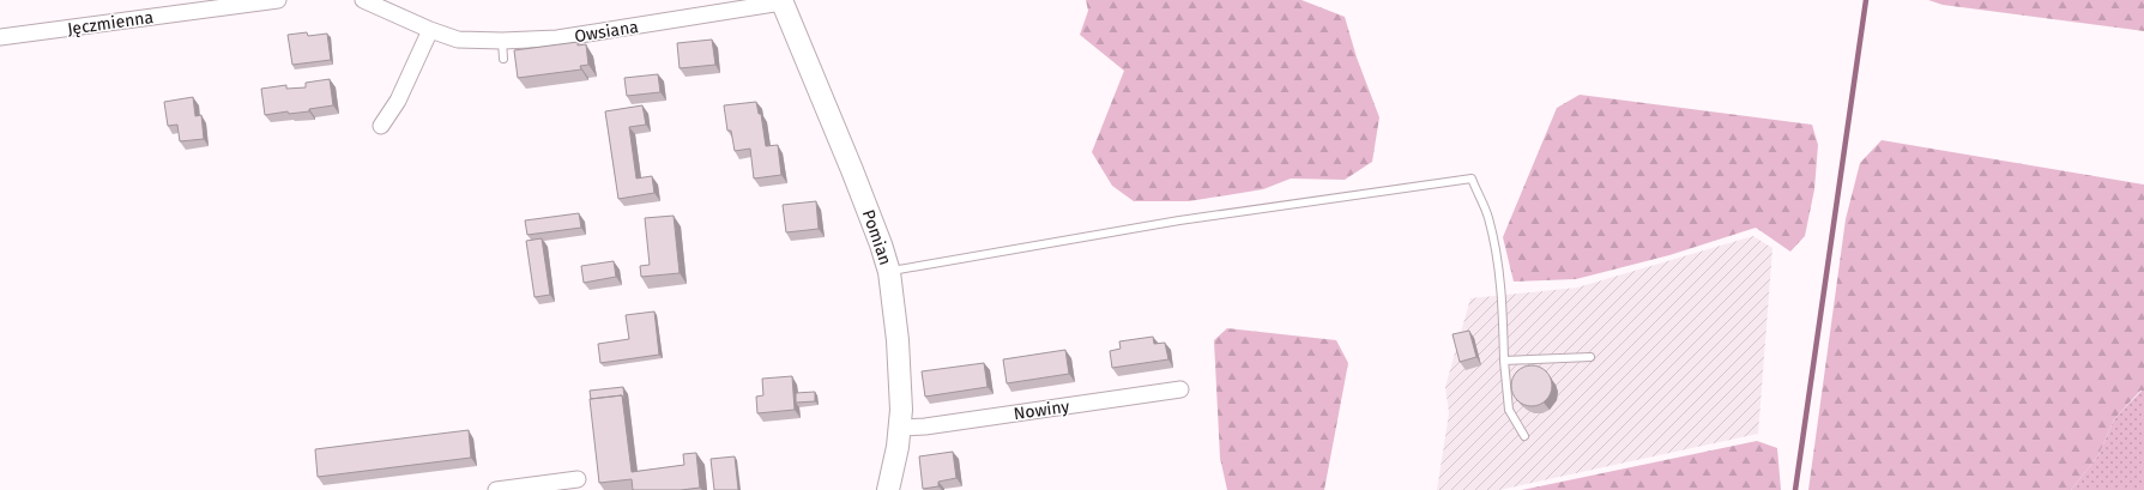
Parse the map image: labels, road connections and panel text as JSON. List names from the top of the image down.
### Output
{
  "streets": {
    "street": [
      "Jęczmienna",
      "Owsiana",
      "Pomian",
      "Nowiny"
    ]
  },
  "crossings": [
    ["Owsiana", "Pomian"],
    ["Pomian", "Nowiny"]
  ]
}
